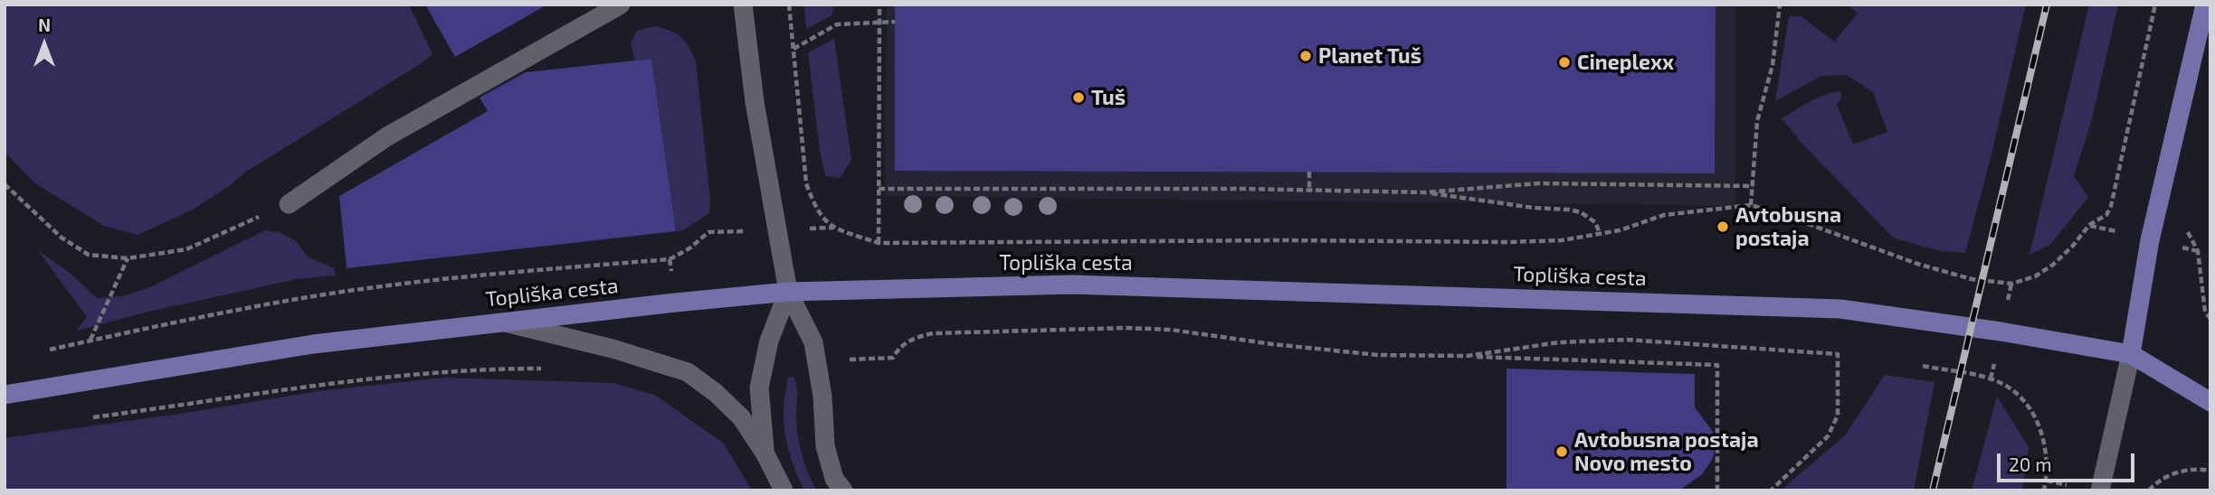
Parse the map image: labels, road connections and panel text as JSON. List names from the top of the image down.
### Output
{
  "streets": {
    "main road": ["Topliška cesta"]
  },
  "places": [
    "Planet Tuš",
    "Cineplexx",
    "Tuš",
    "Avtobusna postaja",
    "Avtobusna postaja Novo mesto"
  ],
  "scale_bar": "20 m",
  "north": "top"
}
